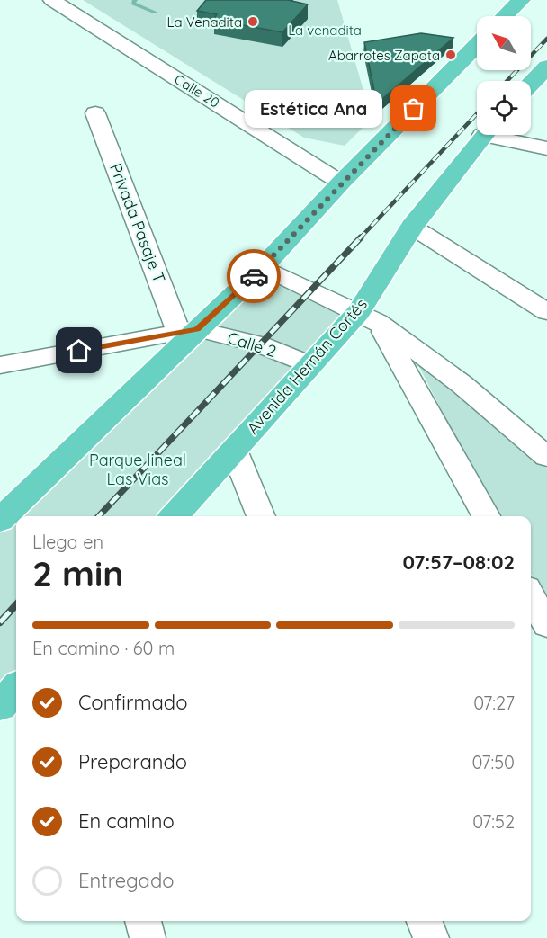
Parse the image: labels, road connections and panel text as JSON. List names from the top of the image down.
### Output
{
  "streets": {
    "main road": ["Avenida Hernán Cortés"],
    "street": ["Calle 20", "Privada Pasaje T", "Calle 2"]
  },
  "crossings": [
    ["Privada Pasaje T", "Calle 2"],
    ["Calle 2", "Avenida Hernán Cortés"]
  ],
  "parks": ["La venadita", "Parque lineal Las Vias"],
  "places": ["La Venadita", "Abarrotes Zapata", "Estética Ana"],
  "north": "top left",
  "page": {
    "bubble": "Estética Ana",
    "heading": ["2 min", "Llega en", "07:57–08:02"],
    "bar": "En camino · 60 m",
    "list": [
      ["Confirmado", "07:27"],
      ["Preparando", "07:50"],
      ["En camino", "07:52"],
      "Entregado"
    ]
  }
}
